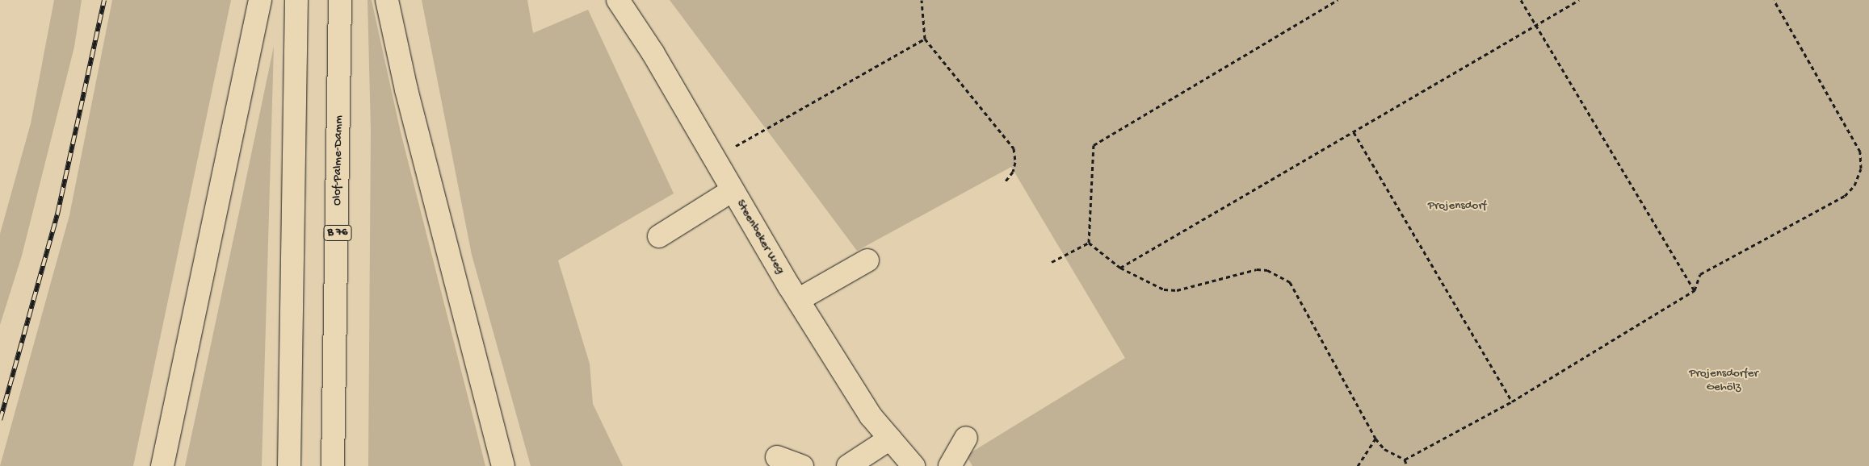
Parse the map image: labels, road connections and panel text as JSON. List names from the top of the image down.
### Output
{
  "streets": {
    "main road": ["Olof-Palme-Damm", "B 76", "Steenbeker Weg"]
  },
  "parks": ["Projensdorf", "Projensdorfer Gehölz"]
}
